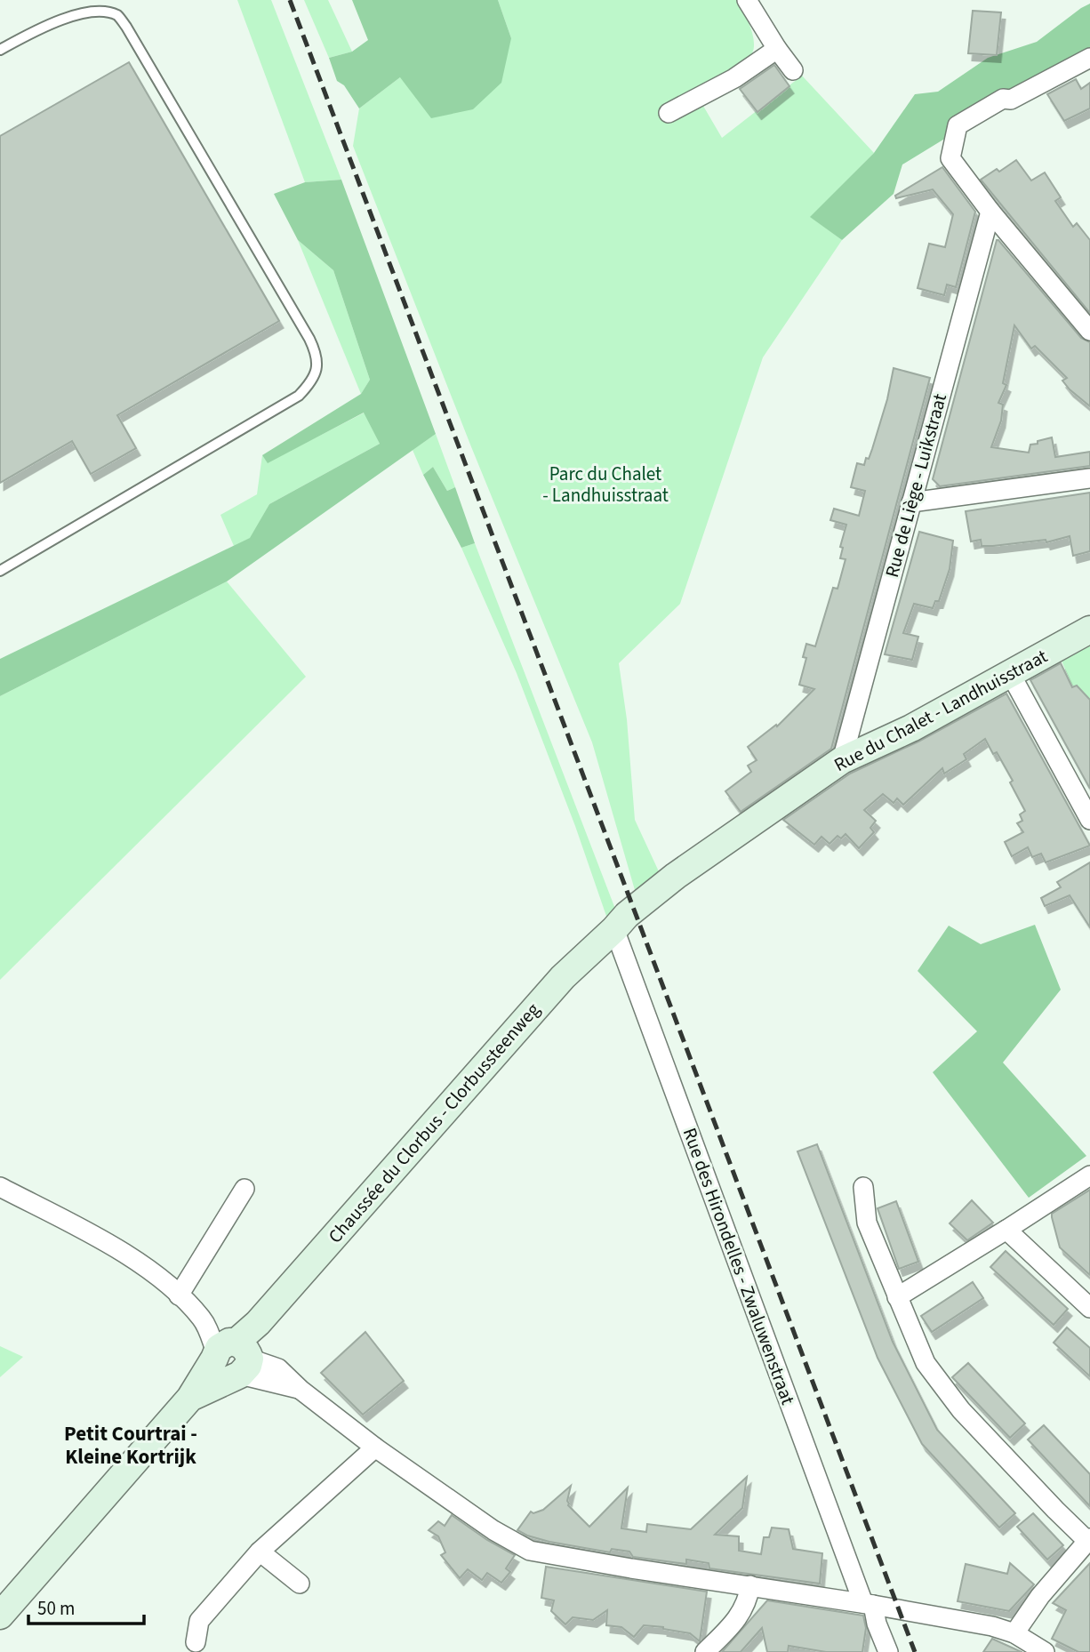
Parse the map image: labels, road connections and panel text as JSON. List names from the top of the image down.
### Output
{
  "streets": {
    "street": [
      "Rue de Liège - Luikstraat",
      "Rue du Chalet - Landhuisstraat",
      "Chaussée du Clorbus - Clorbussteenweg",
      "Rue des Hirondelles - Zwaluwenstraat"
    ]
  },
  "crossings": [
    ["Rue de Liège - Luikstraat", "Rue du Chalet - Landhuisstraat"],
    ["Rue du Chalet - Landhuisstraat", "Chaussée du Clorbus - Clorbussteenweg"],
    ["Rue du Chalet - Landhuisstraat", "Rue des Hirondelles - Zwaluwenstraat"],
    ["Chaussée du Clorbus - Clorbussteenweg", "Rue des Hirondelles - Zwaluwenstraat"]
  ],
  "districts": ["Petit Courtrai - Kleine Kortrijk"],
  "parks": ["Parc du Chalet - Landhuisstraat"],
  "scale_bar": "50 m"
}
